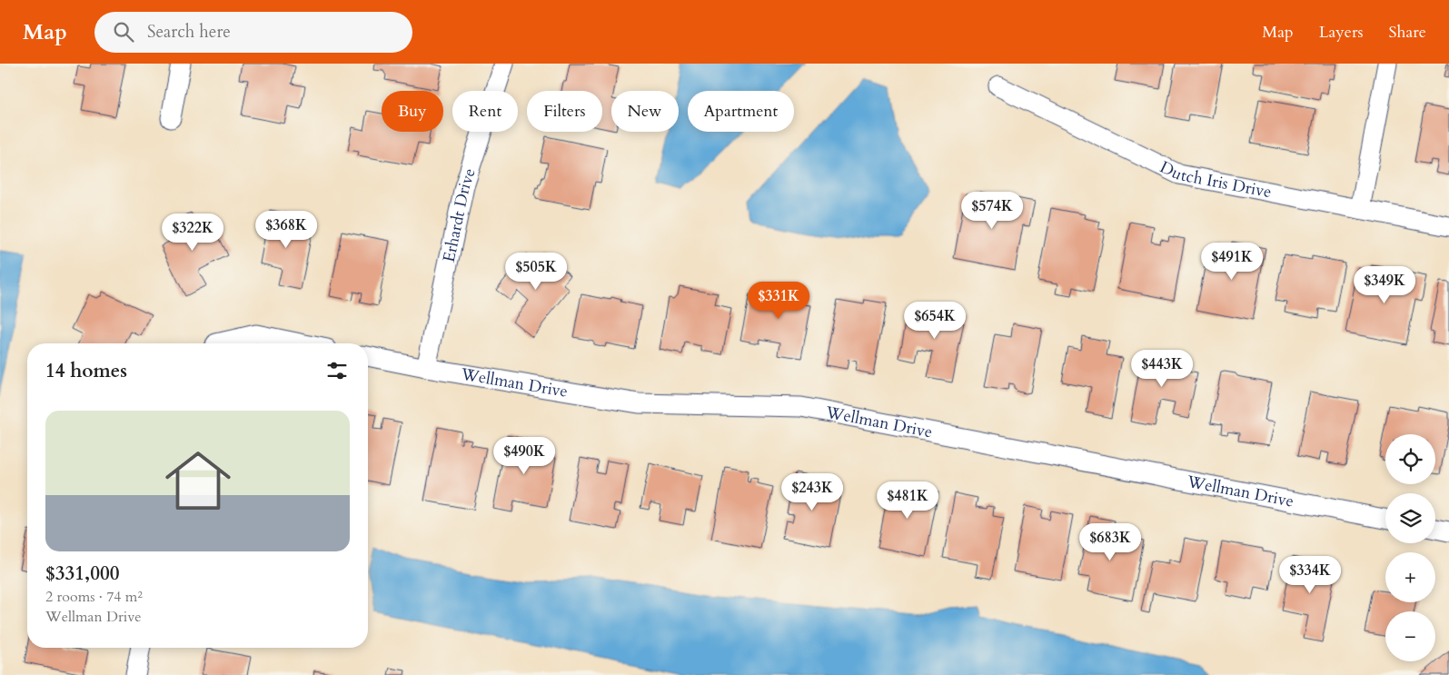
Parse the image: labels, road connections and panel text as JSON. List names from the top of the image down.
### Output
{
  "streets": {
    "street": ["Dutch Iris Drive", "Erhardt Drive", "Wellman Drive"]
  },
  "crossings": [
    ["Erhardt Drive", "Wellman Drive"]
  ],
  "page": {
    "header": "Map",
    "search": "Search here",
    "nav": ["Map", "Layers", "Share"],
    "chip": [
      "Buy",
      "Rent",
      "Filters",
      "New",
      "Apartment"
    ],
    "price": [
      "$574K",
      "$368K",
      "$322K",
      "$491K",
      "$505K",
      "$349K",
      "$331K",
      "$654K",
      "$443K",
      "$490K",
      "$243K",
      "$481K",
      "$683K",
      "$334K"
    ],
    "heading": "14 homes",
    "list": [
      {
        "name": "$331,000",
        "note": "2 rooms · 74 m² · Wellman Drive"
      }
    ],
    "map_buttons": ["+", "−"]
  }
}
